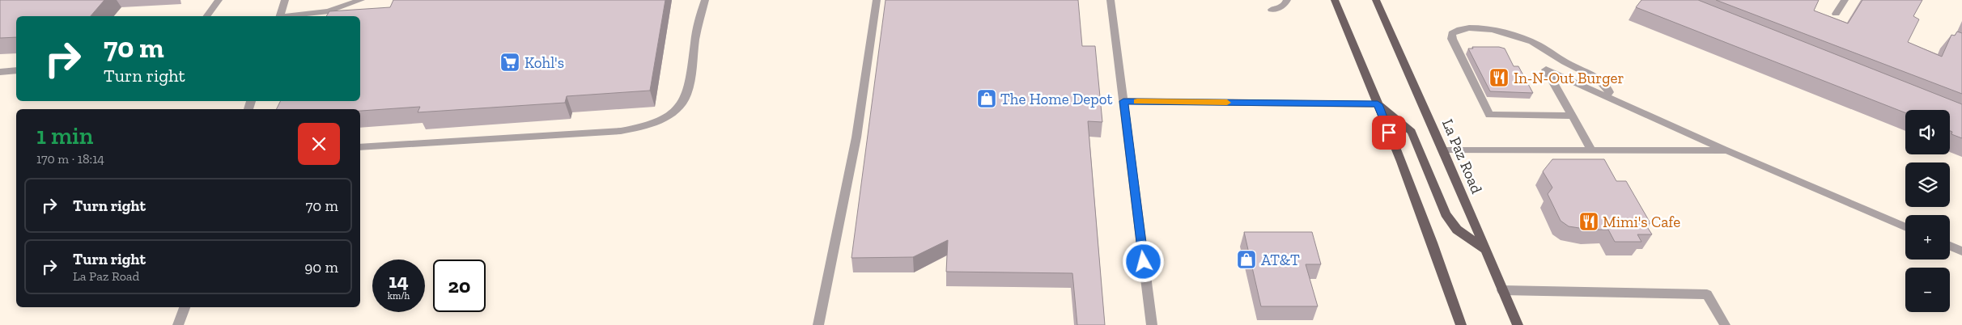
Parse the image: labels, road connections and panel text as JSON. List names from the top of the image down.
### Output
{
  "streets": {
    "main road": ["La Paz Road"]
  },
  "places": {
    "supermarket": ["Kohl's"],
    "restaurant": ["In-N-Out Burger", "Mimi's Cafe"],
    "shop": ["The Home Depot", "AT&T"]
  },
  "page": {
    "turn": ["70 m", "Turn right"],
    "heading": ["1 min", "170 m · 18:14"],
    "map_buttons": ["+", "−"],
    "list": [
      {
        "name": "Turn right",
        "value": "70 m"
      },
      {
        "name": "Turn right",
        "note": "La Paz Road",
        "value": "90 m"
      }
    ],
    "speed": "14 km/h",
    "limit": "20"
  }
}
